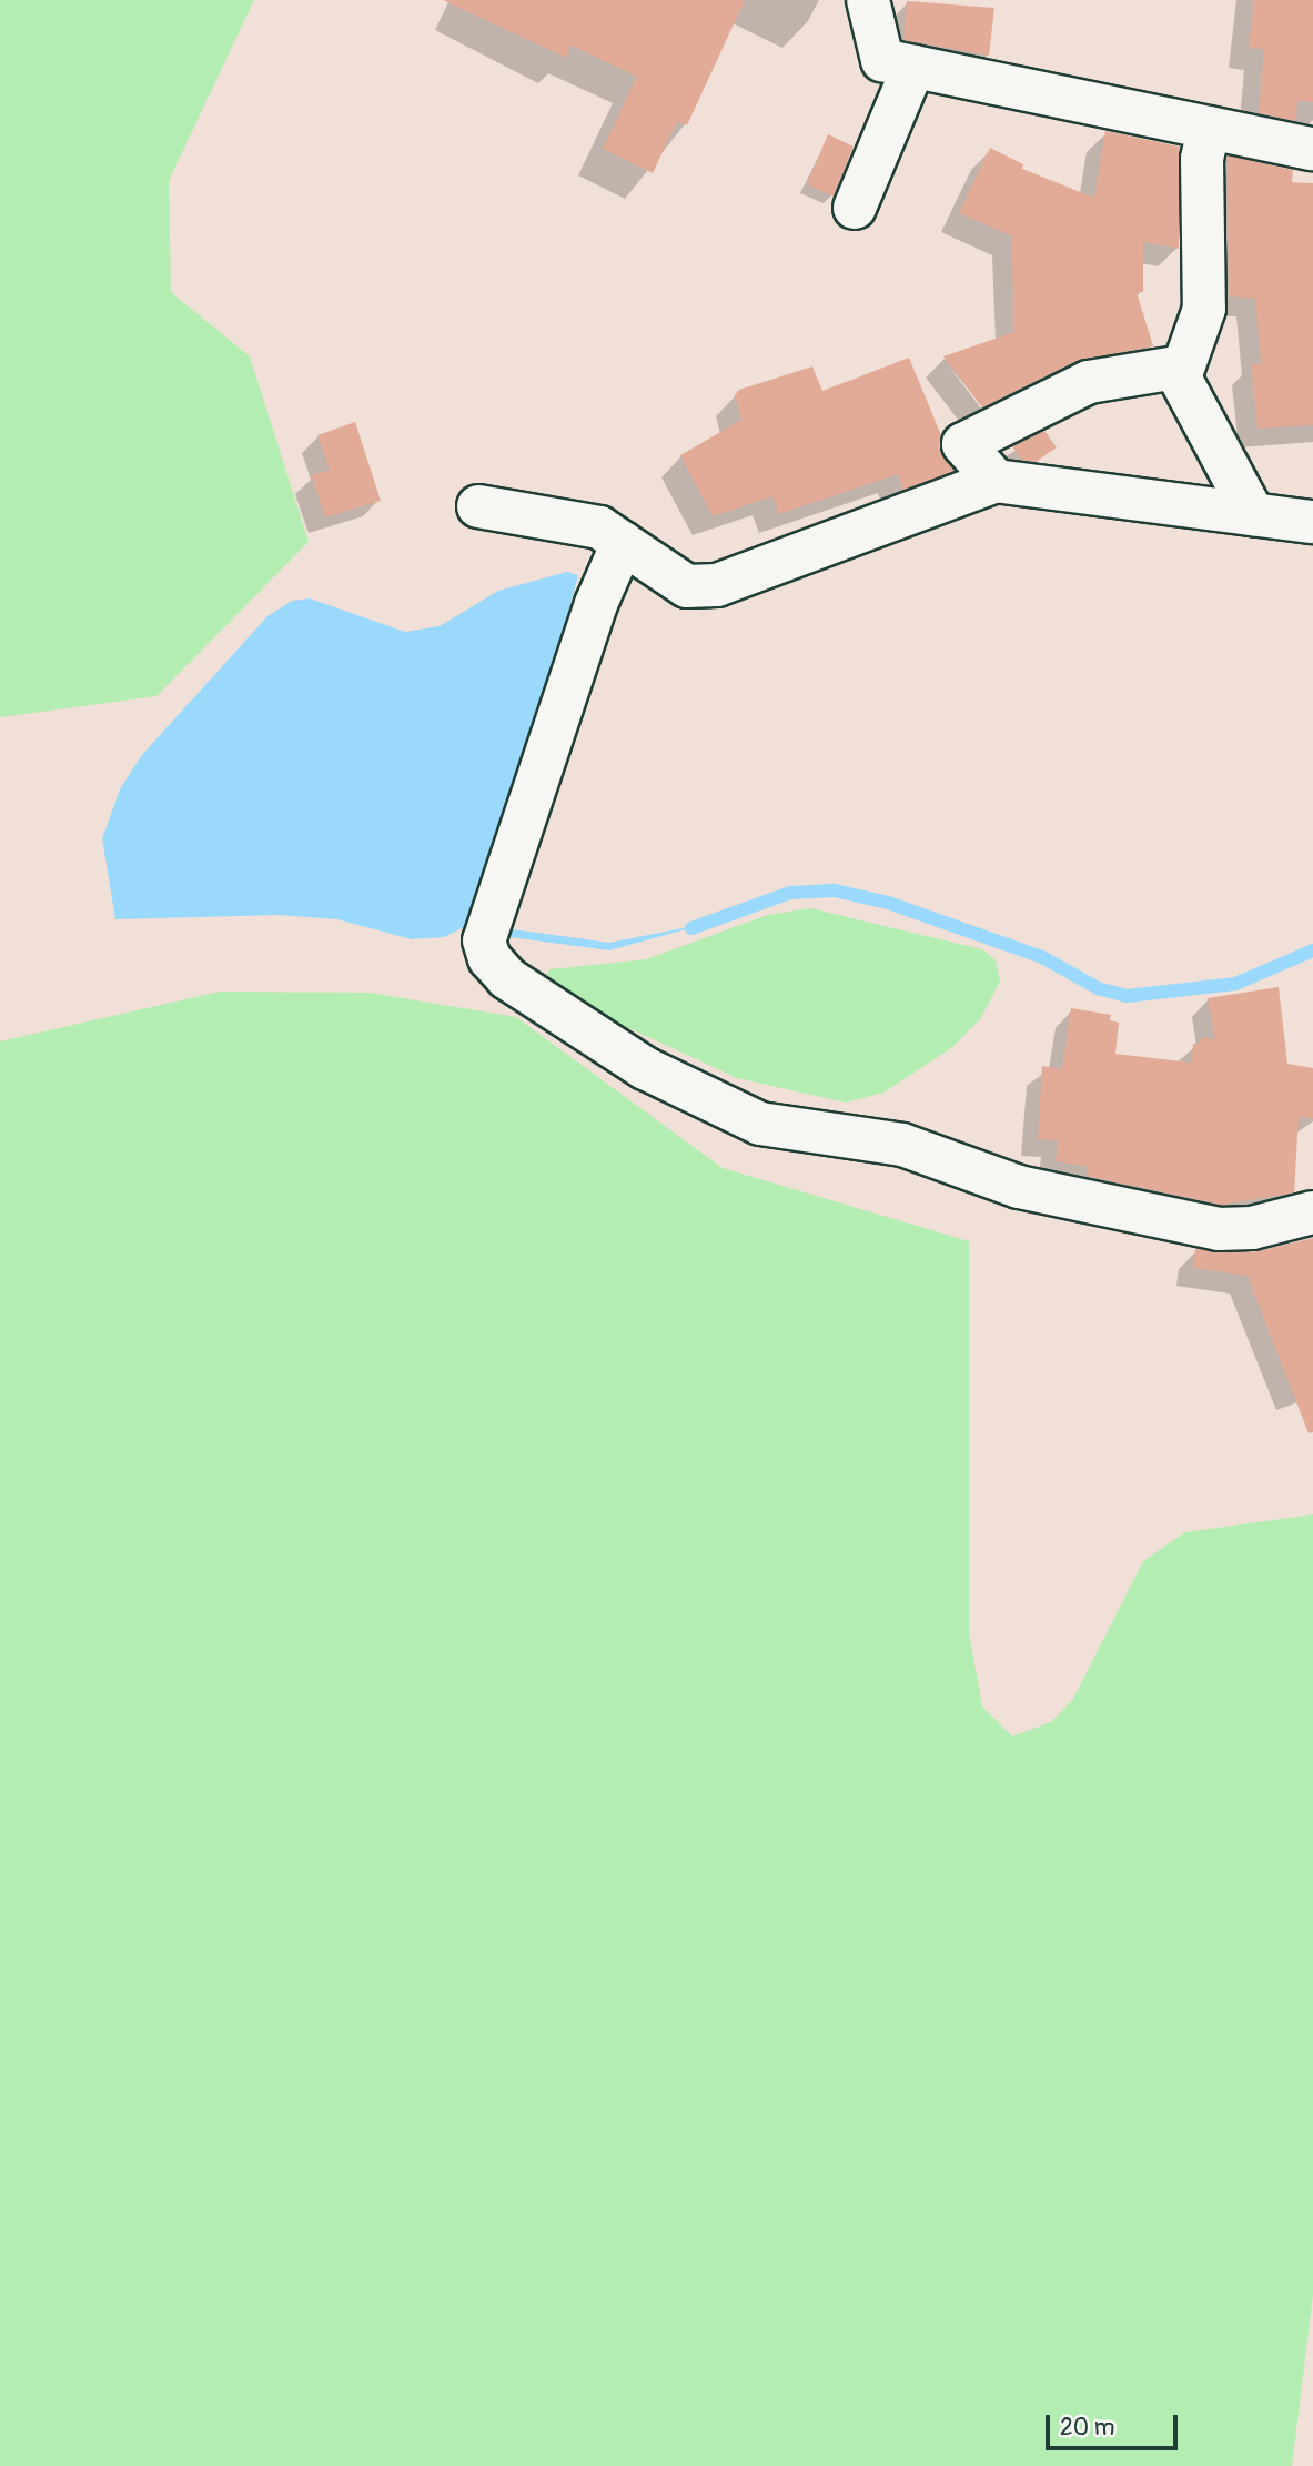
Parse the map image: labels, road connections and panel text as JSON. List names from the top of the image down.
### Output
{
  "scale_bar": "20 m"
}
